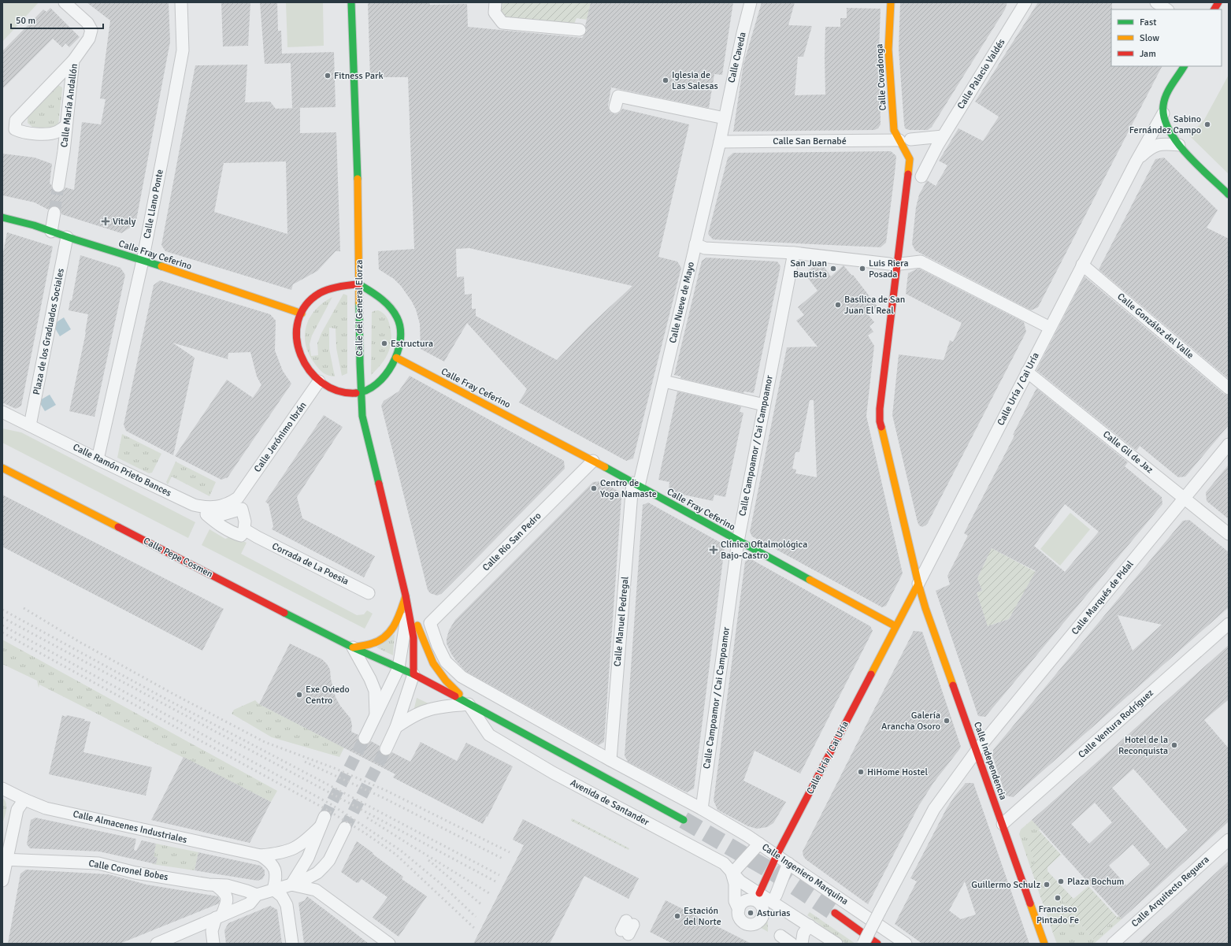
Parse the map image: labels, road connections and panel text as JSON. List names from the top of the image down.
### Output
{
  "streets": {
    "main road": [
      "Calle Covadonga",
      "Calle Fray Ceferino",
      "Calle del General Elorza",
      "Calle Uría / Cai Uría",
      "Calle Pepe Cosmen",
      "Calle Independencia",
      "Avenida de Santander"
    ],
    "street": [
      "Calle Caveda",
      "Calle Palacio Valdés",
      "Calle María Andallón",
      "Calle San Bernabé",
      "Calle Llano Ponte",
      "Calle Nueve de Mayo",
      "Calle González del Valle",
      "Plaza de los Graduados Sociales",
      "Calle Jerónimo Ibrán",
      "Calle Campoamor / Cai Campoamor",
      "Calle Gil de Jaz",
      "Calle Ramón Prieto Bances",
      "Calle Río San Pedro",
      "Corrada de La Poesia",
      "Calle Marqués de Pidal",
      "Calle Manuel Pedregal",
      "Calle Ventura Rodríguez",
      "Calle Almacenes Industriales",
      "Calle Coronel Bobes",
      "Calle Ingeniero Marquina",
      "Calle Arquitecto Reguera"
    ]
  },
  "crossings": [
    ["Calle Caveda", "Calle Nueve de Mayo"],
    ["Calle Palacio Valdés", "Calle San Bernabé"],
    ["Calle Covadonga", "Calle San Bernabé"],
    ["Calle Covadonga", "Calle Independencia"],
    ["Calle San Bernabé", "Calle Nueve de Mayo"],
    ["Calle Llano Ponte", "Calle Fray Ceferino"],
    ["Calle Llano Ponte", "Calle Ramón Prieto Bances"],
    ["Calle Fray Ceferino", "Calle Nueve de Mayo"],
    ["Calle Fray Ceferino", "Plaza de los Graduados Sociales"],
    ["Calle Fray Ceferino", "Calle Uría / Cai Uría"],
    ["Calle Fray Ceferino", "Calle Campoamor / Cai Campoamor"],
    ["Calle Fray Ceferino", "Calle Río San Pedro"],
    ["Calle Fray Ceferino", "Calle Manuel Pedregal"],
    ["Calle Nueve de Mayo", "Calle Manuel Pedregal"],
    ["Calle del General Elorza", "Calle Pepe Cosmen"],
    ["Calle del General Elorza", "Avenida de Santander"],
    ["Calle González del Valle", "Calle Uría / Cai Uría"],
    ["Plaza de los Graduados Sociales", "Calle Ramón Prieto Bances"],
    ["Calle Uría / Cai Uría", "Calle Gil de Jaz"],
    ["Calle Uría / Cai Uría", "Calle Independencia"],
    ["Calle Uría / Cai Uría", "Avenida de Santander"],
    ["Calle Uría / Cai Uría", "Calle Ingeniero Marquina"],
    ["Calle Jerónimo Ibrán", "Calle Ramón Prieto Bances"],
    ["Calle Campoamor / Cai Campoamor", "Calle Ingeniero Marquina"],
    ["Calle Gil de Jaz", "Calle Marqués de Pidal"],
    ["Calle Río San Pedro", "Calle Manuel Pedregal"],
    ["Calle Pepe Cosmen", "Avenida de Santander"],
    ["Calle Marqués de Pidal", "Calle Independencia"],
    ["Calle Ventura Rodríguez", "Calle Independencia"]
  ],
  "places": {
    "other": [
      "Fitness Park",
      "Iglesia de Las Salesas",
      "Sabino Fernández Campo",
      "San Juan Bautista",
      "Luis Riera Posada",
      "Basílica de San Juan El Real",
      "Estructura",
      "Centro de Yoga Namaste",
      "Exe Oviedo Centro",
      "Galería Arancha Osoro",
      "Hotel de la Reconquista",
      "HiHome Hostel",
      "Plaza Bochum",
      "Guillermo Schulz",
      "Francisco Pintado Fe",
      "Asturias",
      "Estación del Norte"
    ],
    "health": ["Vitaly", "Clínica Oftalmológica Bajo-Castro"]
  },
  "legend": ["Fast", "Slow", "Jam"],
  "scale_bar": "50 m"
}
